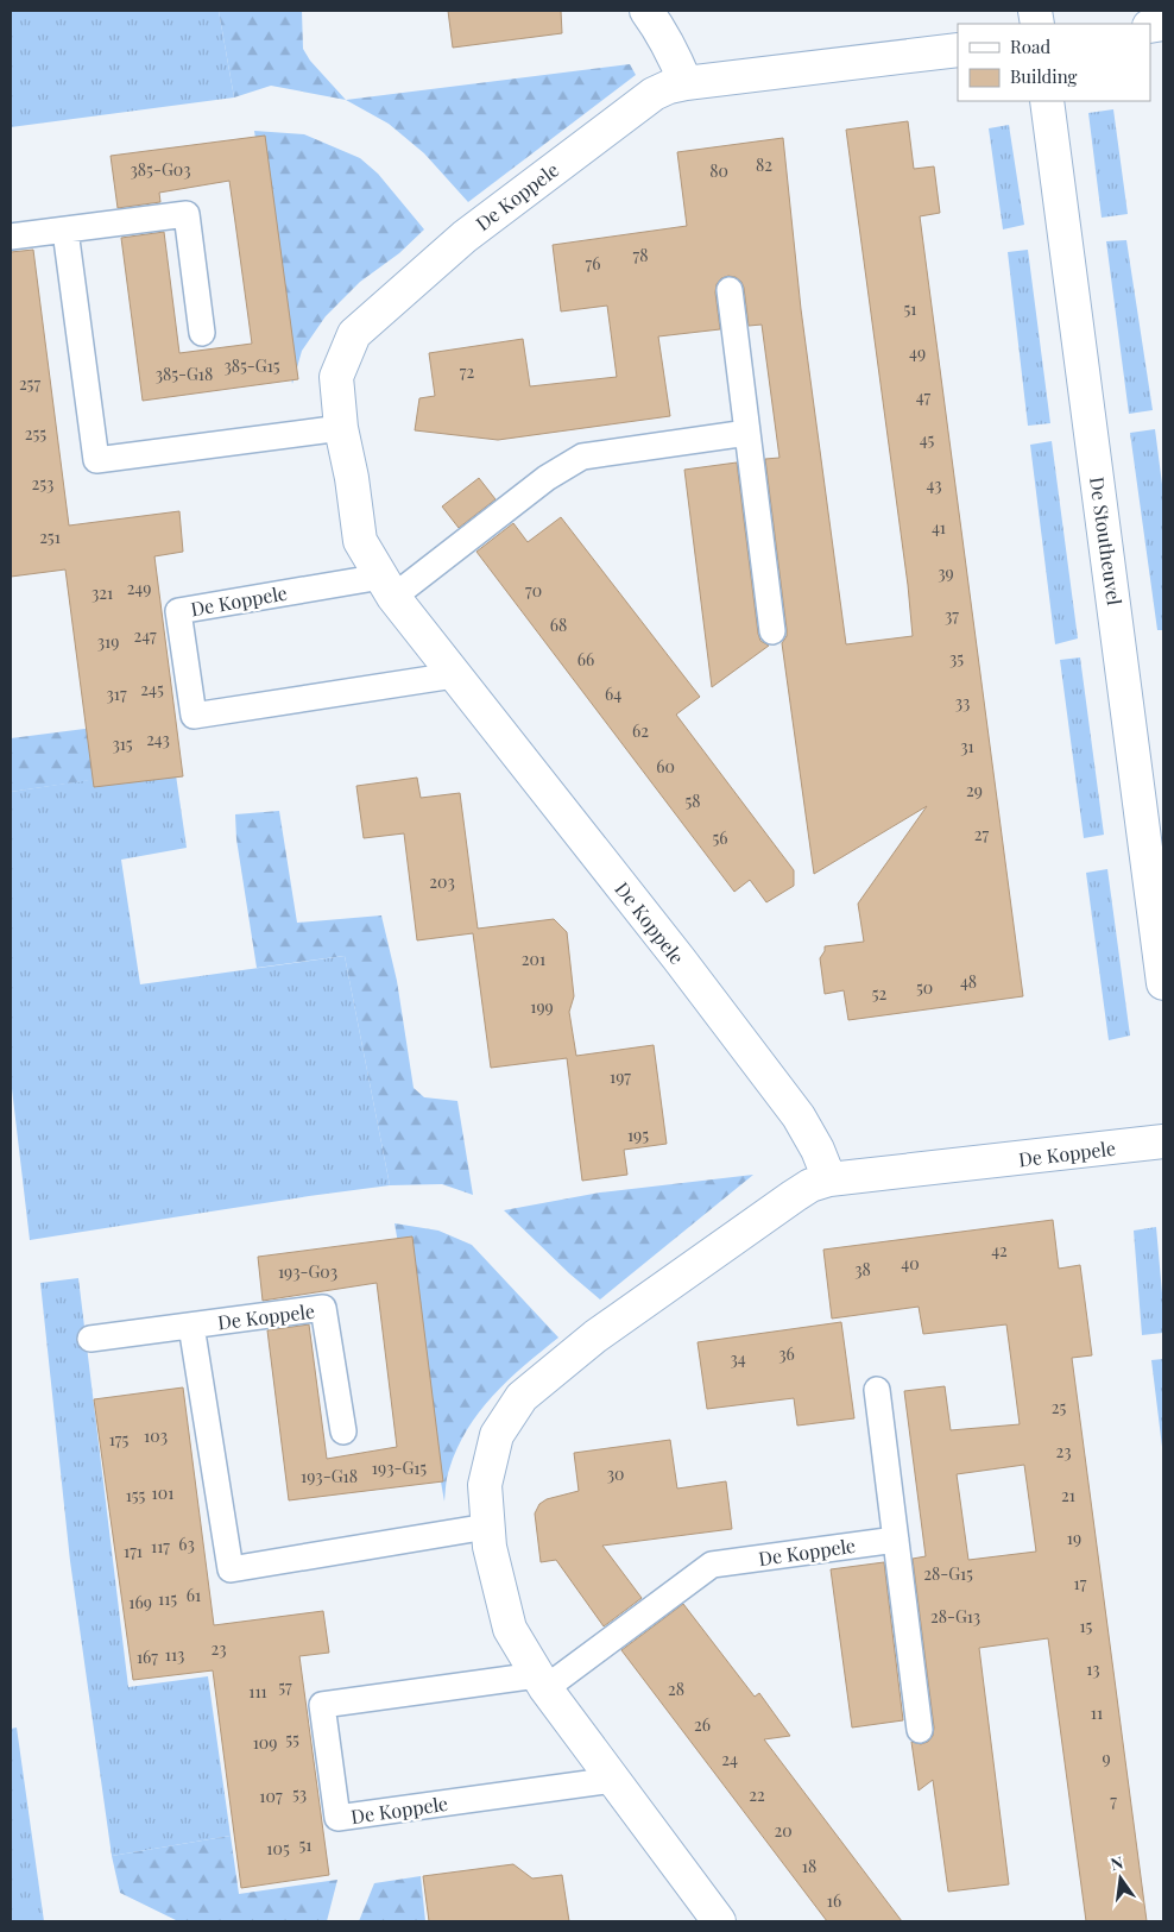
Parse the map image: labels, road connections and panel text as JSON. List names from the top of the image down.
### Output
{
  "streets": {
    "street": ["De Koppele", "De Stoutheuvel"]
  },
  "house_numbers": [
    "82",
    "385-G03",
    "80",
    "78",
    "76",
    "51",
    "49",
    "385-G15",
    "72",
    "385-G18",
    "257",
    "47",
    "255",
    "45",
    "253",
    "43",
    "41",
    "251",
    "39",
    "249",
    "70",
    "321",
    "37",
    "68",
    "247",
    "319",
    "35",
    "66",
    "245",
    "317",
    "64",
    "33",
    "62",
    "243",
    "315",
    "31",
    "60",
    "29",
    "58",
    "27",
    "56",
    "203",
    "201",
    "48",
    "50",
    "52",
    "199",
    "197",
    "195",
    "42",
    "40",
    "38",
    "193-G03",
    "36",
    "34",
    "25",
    "103",
    "175",
    "23",
    "193-G15",
    "30",
    "193-G18",
    "101",
    "155",
    "21",
    "19",
    "63",
    "117",
    "171",
    "28-G15",
    "17",
    "61",
    "115",
    "169",
    "28-G13",
    "15",
    "23",
    "113",
    "167",
    "13",
    "57",
    "28",
    "111",
    "11",
    "26",
    "55",
    "109",
    "9",
    "24",
    "53",
    "22",
    "107",
    "7",
    "20",
    "51",
    "105",
    "18",
    "16"
  ],
  "legend": ["Road", "Building"],
  "north": "top"
}
